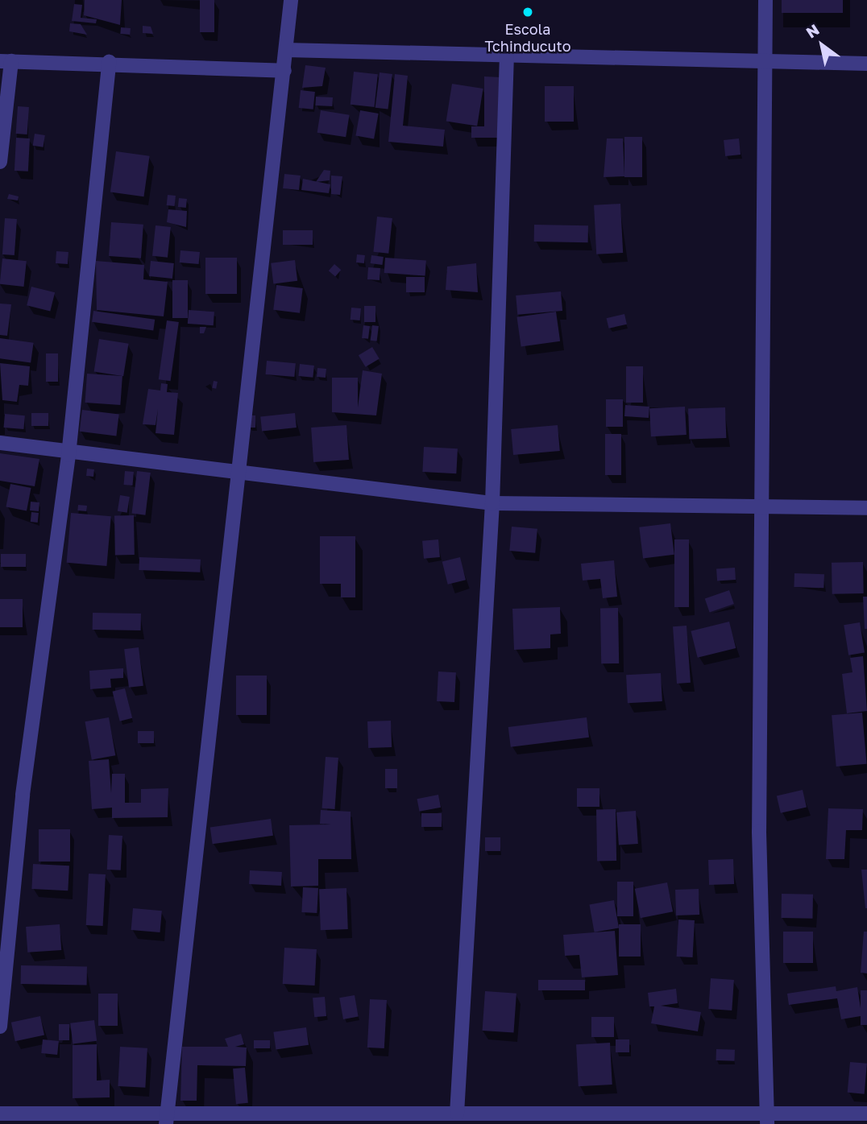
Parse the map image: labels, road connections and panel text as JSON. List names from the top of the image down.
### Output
{
  "places": ["Escola Tchinducuto"],
  "north": "top left"
}
